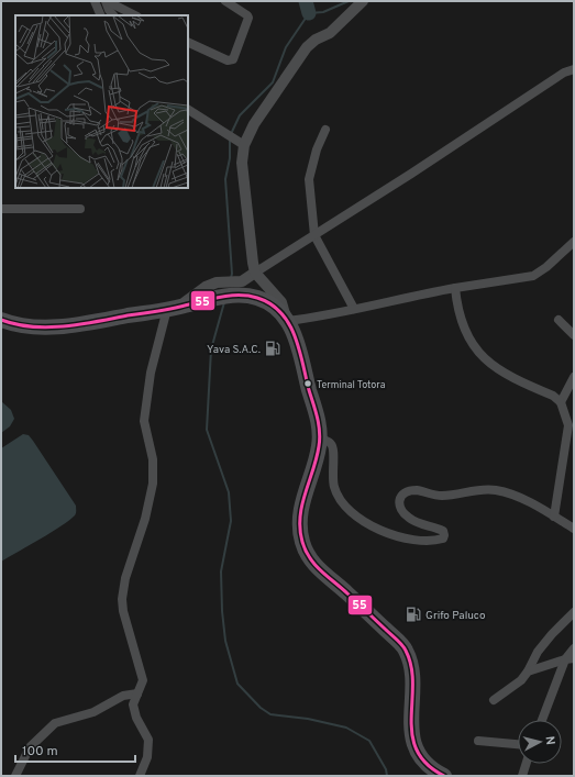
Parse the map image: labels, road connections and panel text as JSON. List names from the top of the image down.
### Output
{
  "places": {
    "fuel station": ["Yava S.A.C.", "Grifo Paluco"],
    "other": ["Terminal Totora"]
  },
  "lines": ["transit line 55"],
  "scale_bar": "100 m",
  "north": "right"
}
